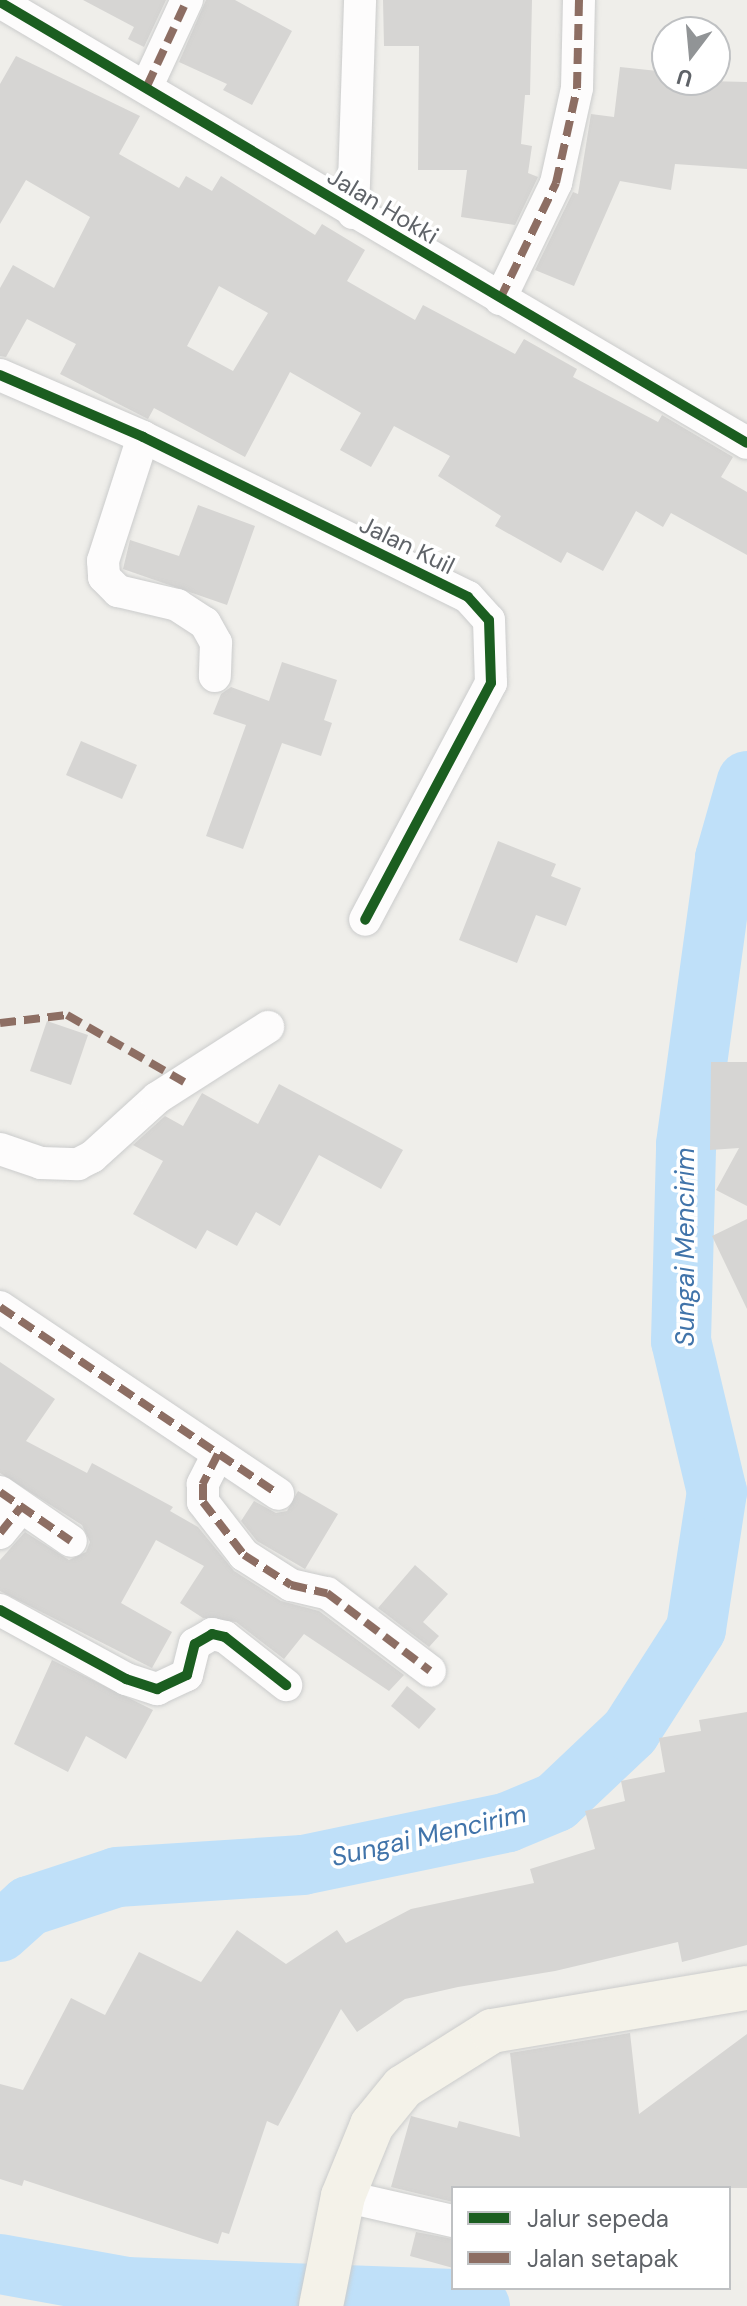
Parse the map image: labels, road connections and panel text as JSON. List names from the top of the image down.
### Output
{
  "streets": {
    "street": ["Jalan Hokki", "Jalan Kuil"]
  },
  "water": ["Sungai Mencirim"],
  "legend": ["Jalur sepeda", "Jalan setapak"],
  "north": "bottom"
}
